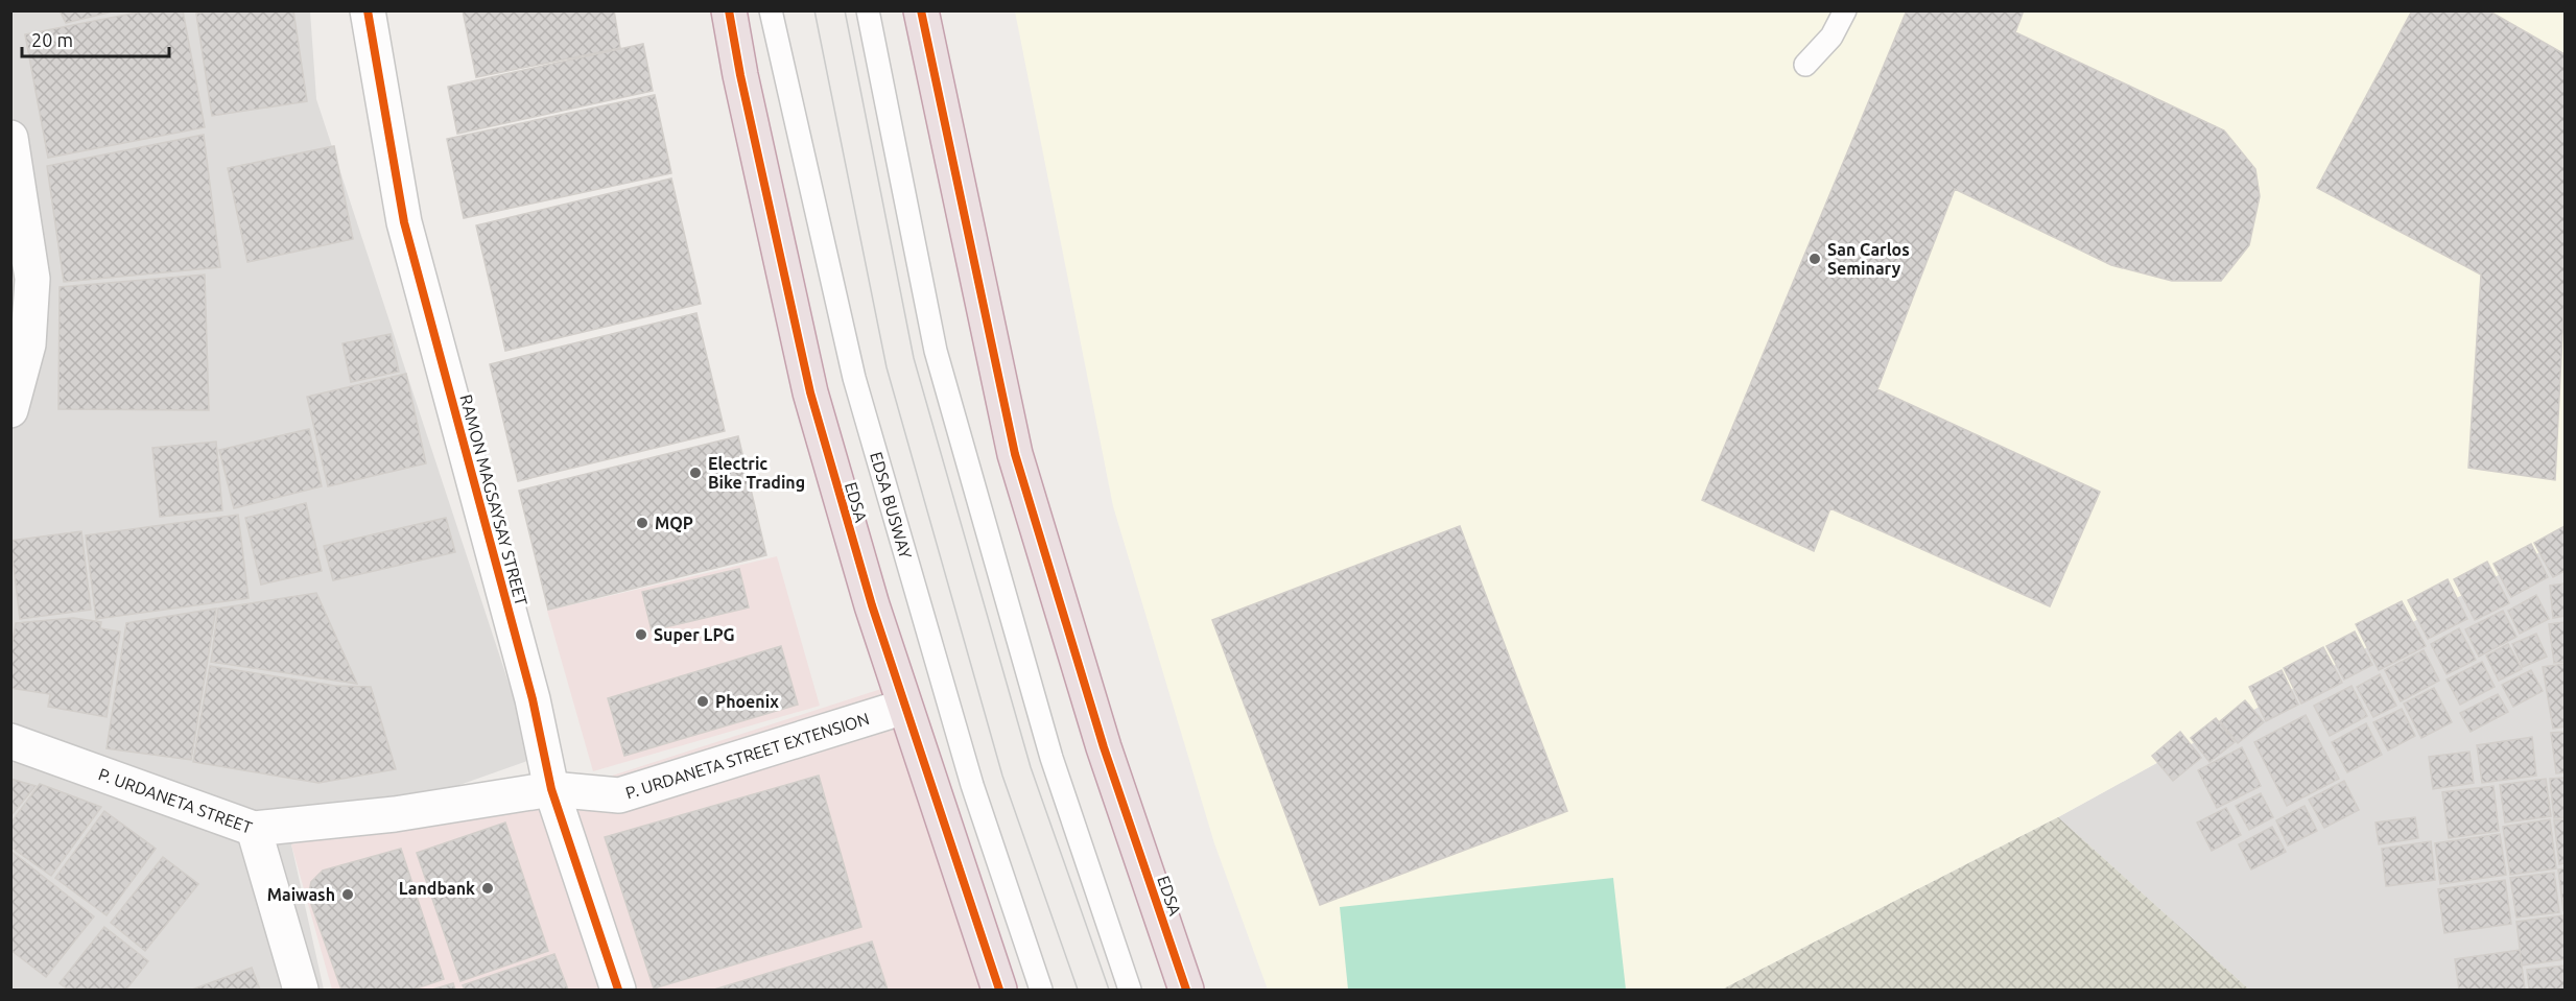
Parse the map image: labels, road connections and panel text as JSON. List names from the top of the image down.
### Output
{
  "streets": {
    "highway": ["EDSA"],
    "street": ["RAMON MAGSAYSAY STREET", "P. URDANETA STREET EXTENSION", "P. URDANETA STREET"],
    "lane": ["EDSA BUSWAY"]
  },
  "crossings": [
    ["RAMON MAGSAYSAY STREET", "P. URDANETA STREET EXTENSION"],
    ["EDSA", "P. URDANETA STREET EXTENSION"],
    ["P. URDANETA STREET EXTENSION", "P. URDANETA STREET"]
  ],
  "places": [
    "San Carlos Seminary",
    "Electric Bike Trading",
    "MQP",
    "Super LPG",
    "Phoenix",
    "Landbank",
    "Maiwash"
  ],
  "scale_bar": "20 m"
}
